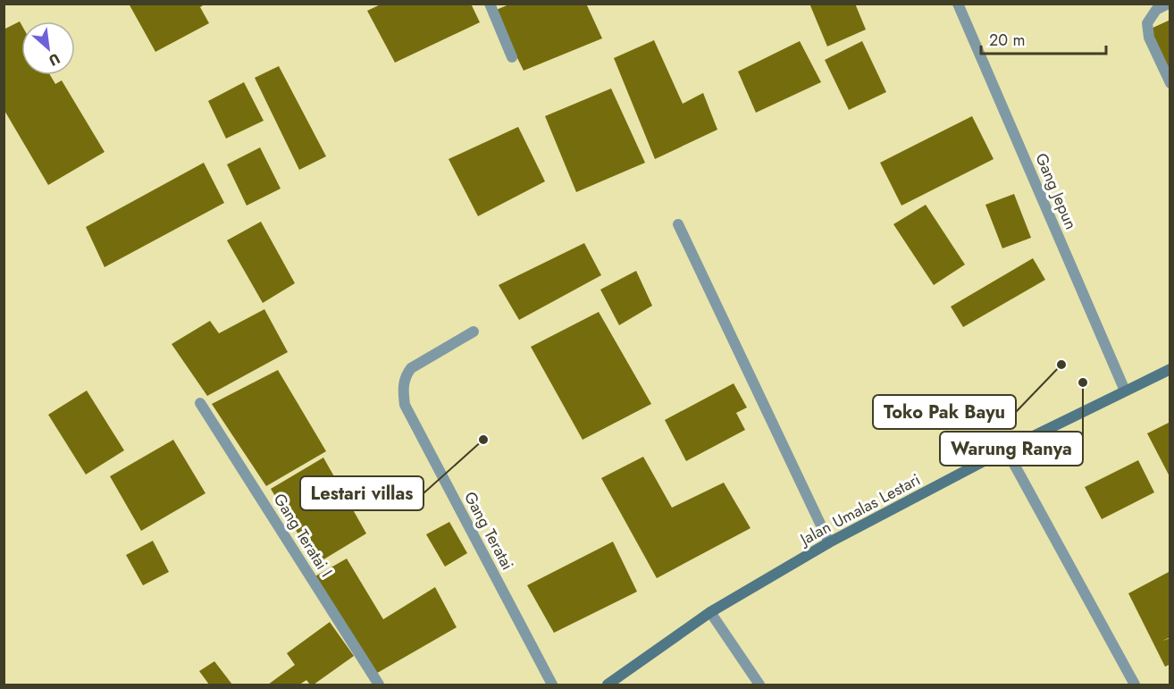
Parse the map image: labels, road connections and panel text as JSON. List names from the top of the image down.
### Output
{
  "streets": {
    "street": [
      "Gang Jepun",
      "Jalan Umalas Lestari",
      "Gang Teratai",
      "Gang Teratai I"
    ]
  },
  "crossings": [
    ["Gang Jepun", "Jalan Umalas Lestari"]
  ],
  "places": ["Toko Pak Bayu", "Warung Ranya", "Lestari villas"],
  "scale_bar": "20 m",
  "north": "bottom right"
}
